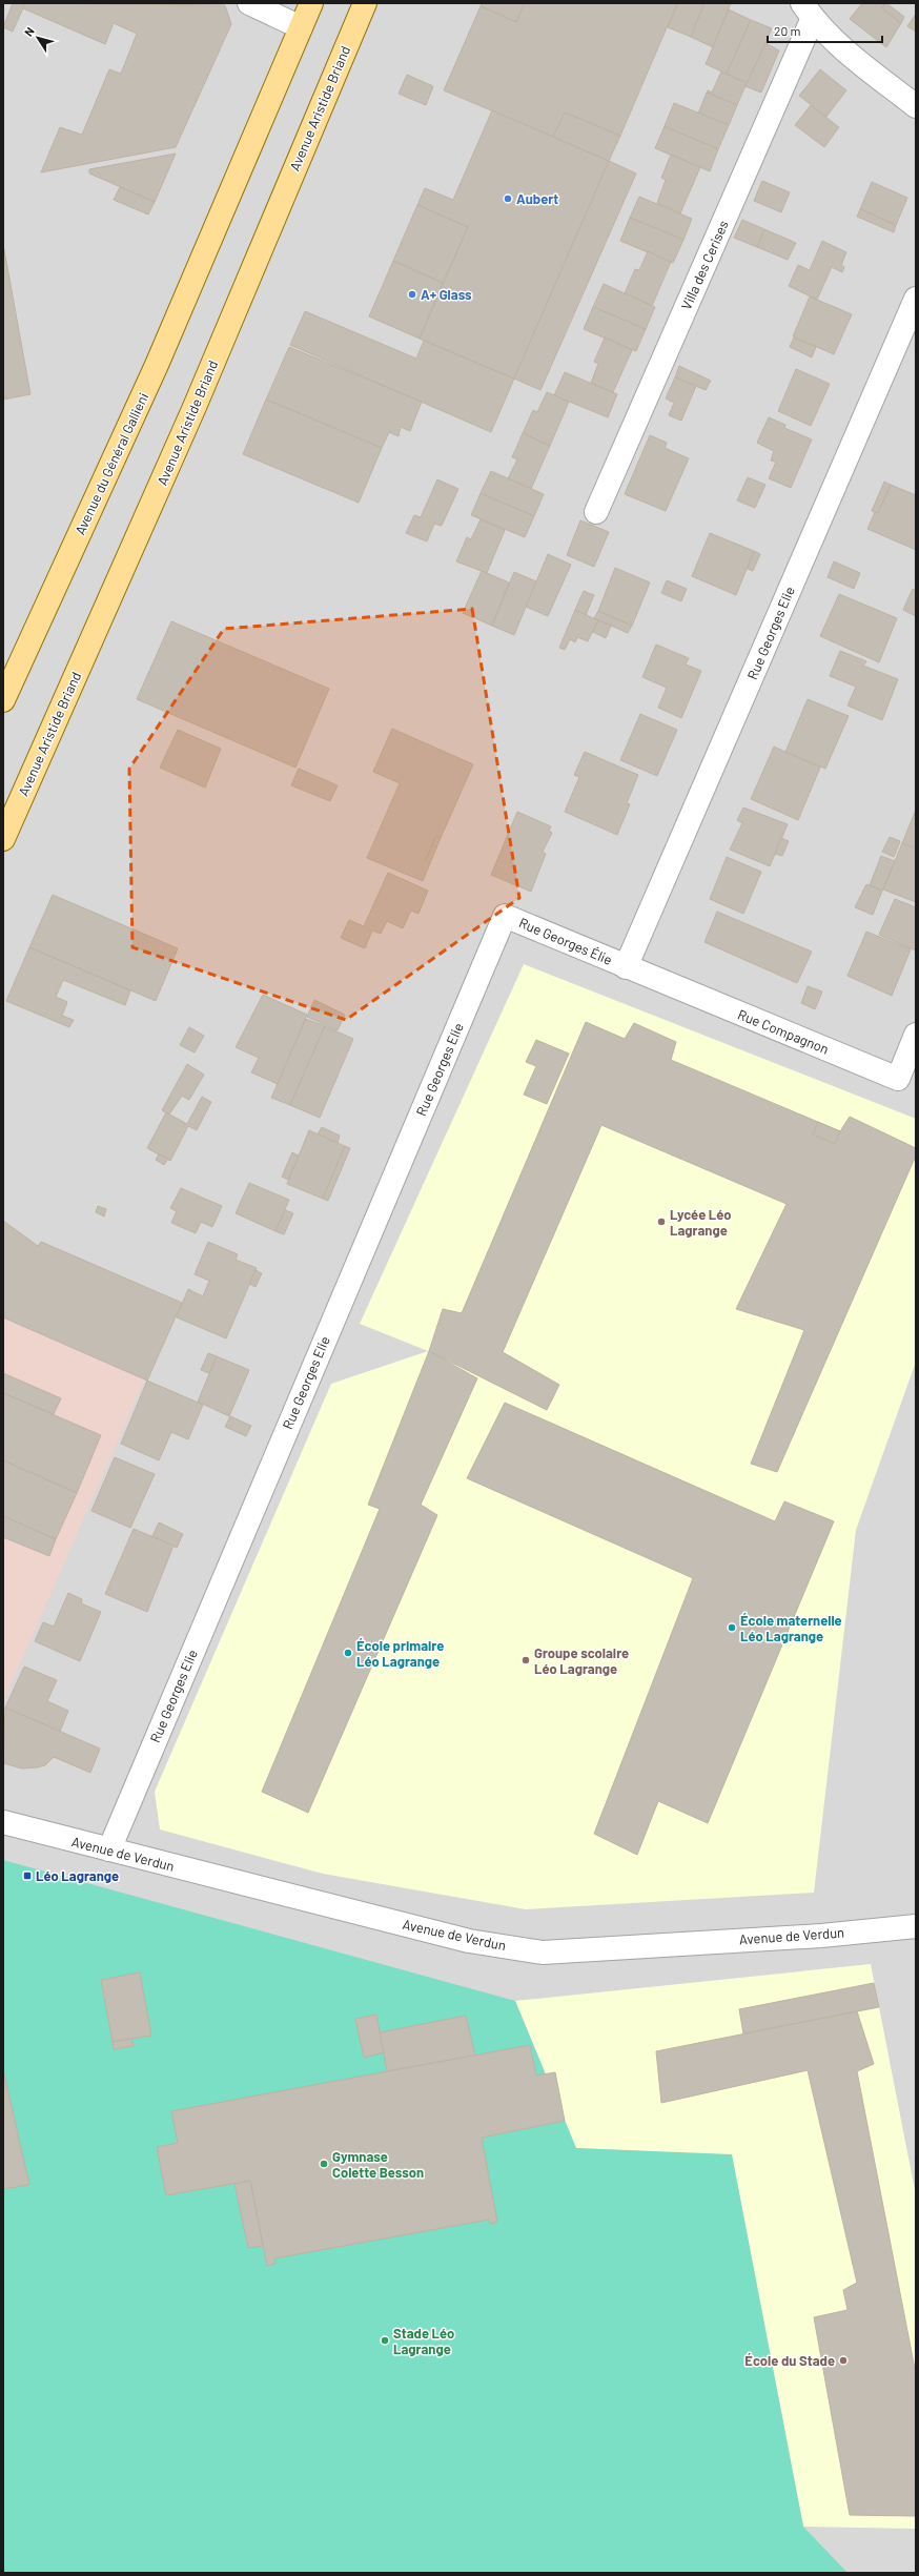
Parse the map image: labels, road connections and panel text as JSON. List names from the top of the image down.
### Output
{
  "streets": {
    "main road": ["Avenue Aristide Briand", "Avenue du Général Gallieni"],
    "street": [
      "Villa des Cerises",
      "Rue Georges Elie",
      "Rue Georges Élie",
      "Rue Compagnon",
      "Avenue de Verdun"
    ]
  },
  "crossings": [
    ["Rue Georges Elie", "Rue Georges Élie"],
    ["Rue Georges Elie", "Rue Compagnon"],
    ["Rue Georges Elie", "Avenue de Verdun"],
    ["Rue Georges Élie", "Rue Compagnon"]
  ],
  "places": {
    "other": [
      "Aubert",
      "A+ Glass",
      "Lycée Léo Lagrange",
      "École maternelle Léo Lagrange",
      "École primaire Léo Lagrange",
      "Groupe scolaire Léo Lagrange",
      "Gymnase Colette Besson",
      "Stade Léo Lagrange",
      "École du Stade"
    ],
    "transit": ["Léo Lagrange"]
  },
  "scale_bar": "20 m",
  "north": "top left"
}
